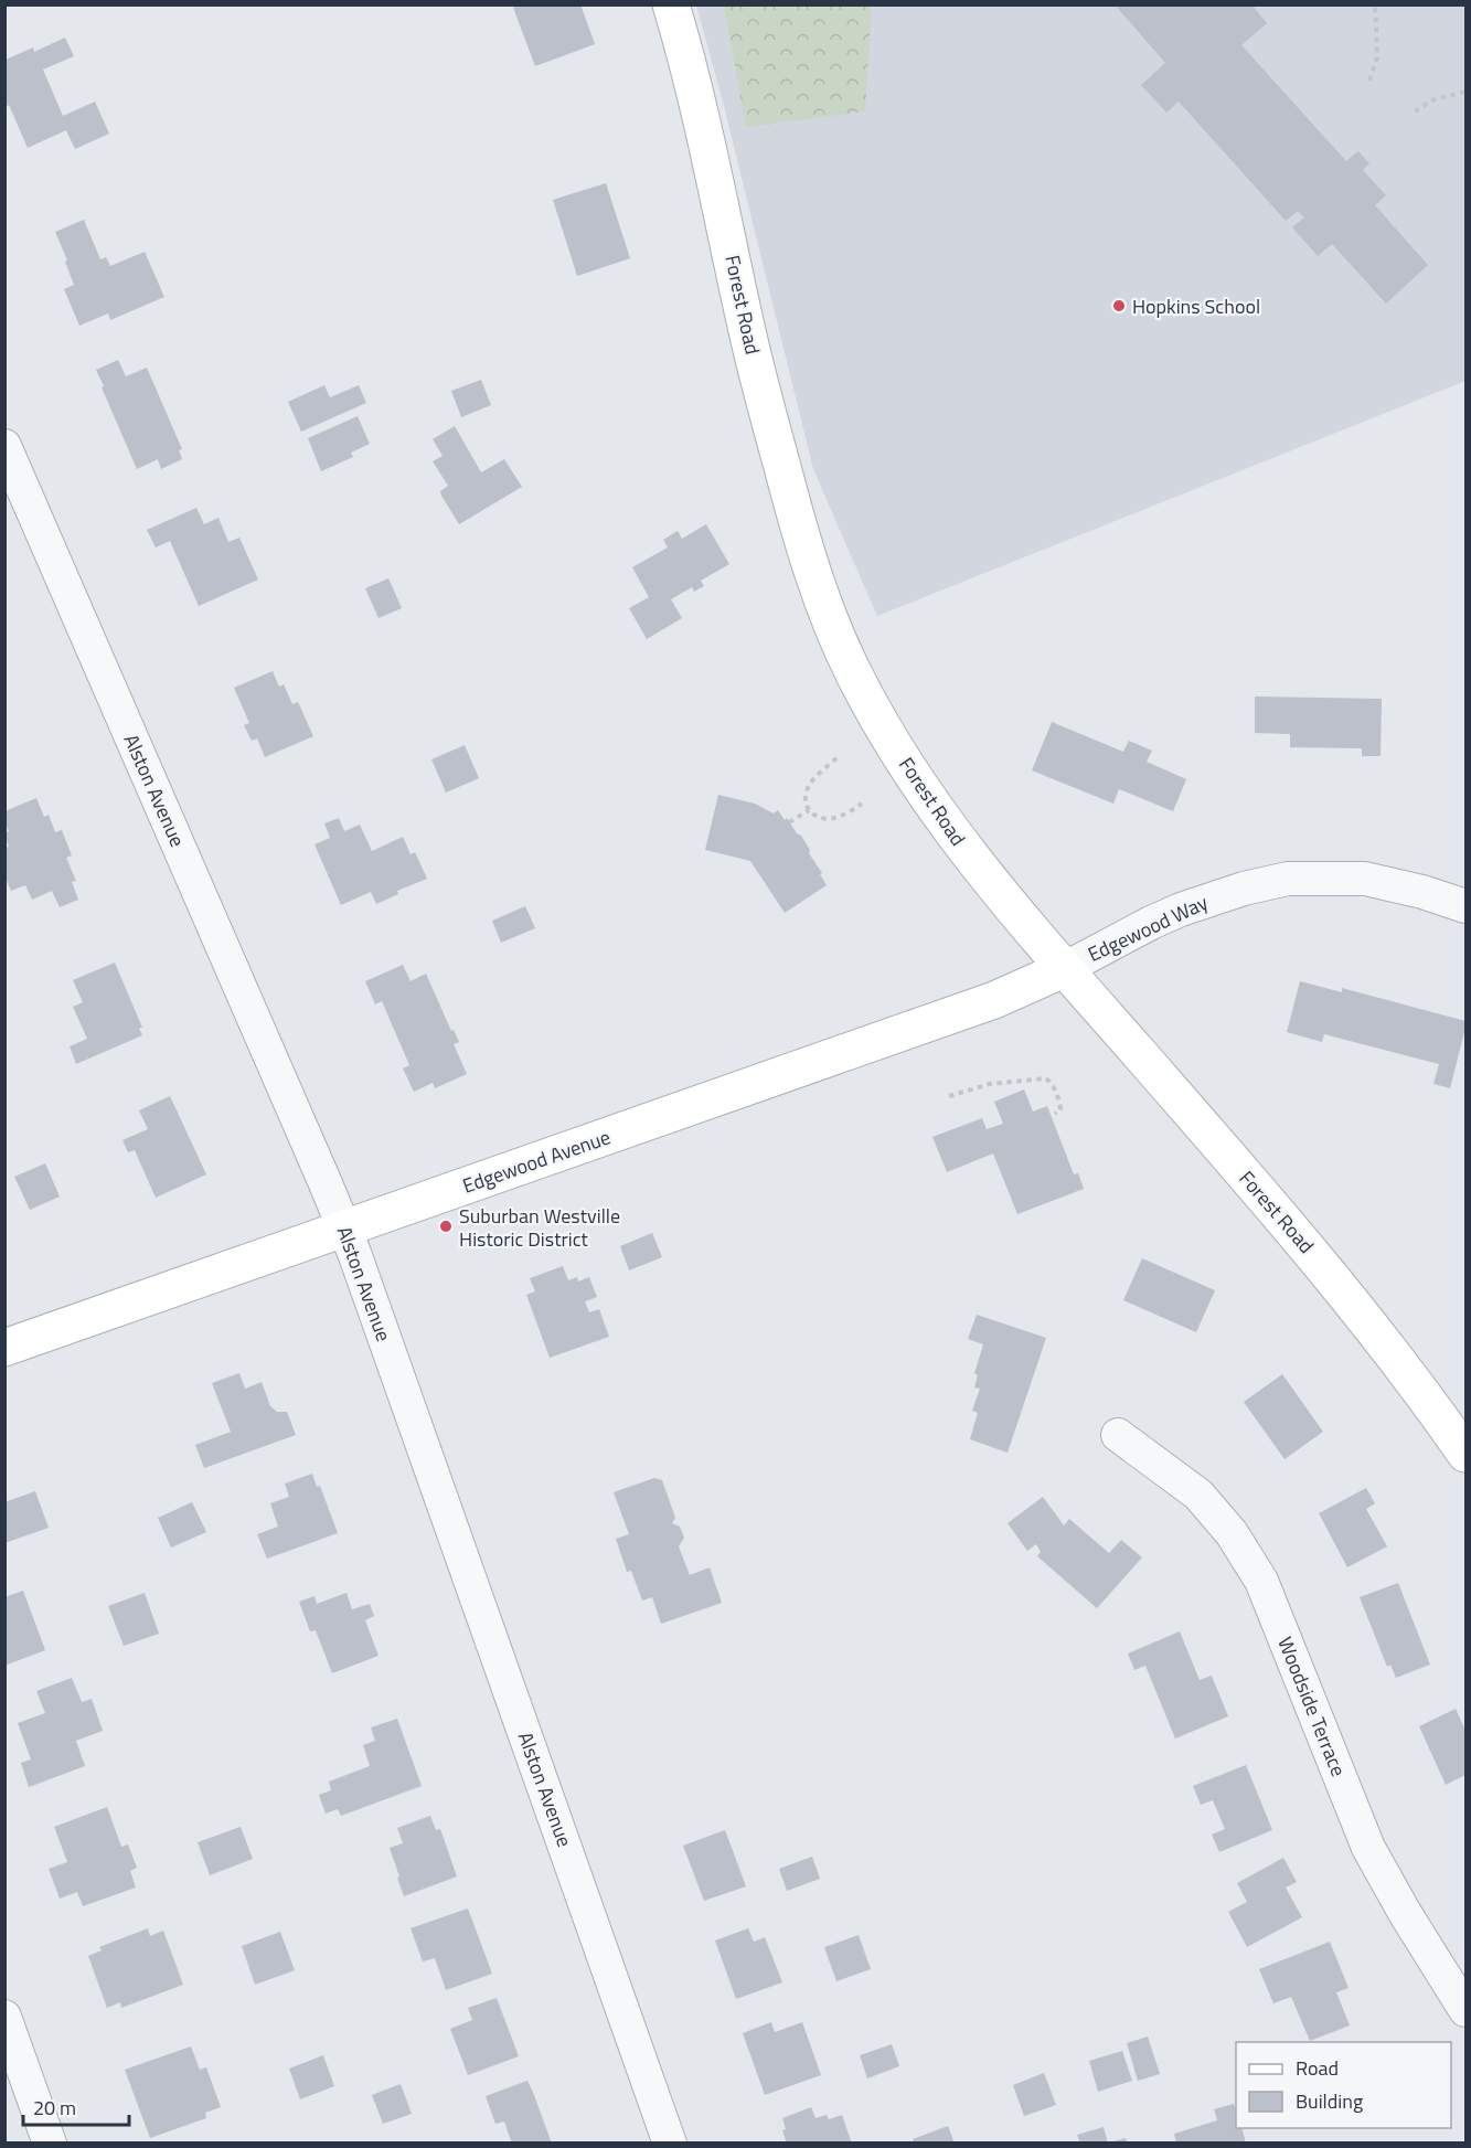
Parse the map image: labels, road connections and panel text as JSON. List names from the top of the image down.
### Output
{
  "streets": {
    "main road": ["Forest Road", "Edgewood Avenue"],
    "street": ["Alston Avenue", "Edgewood Way", "Woodside Terrace"]
  },
  "crossings": [
    ["Forest Road", "Edgewood Way"],
    ["Forest Road", "Edgewood Avenue"],
    ["Alston Avenue", "Edgewood Avenue"],
    ["Edgewood Way", "Edgewood Avenue"]
  ],
  "places": ["Hopkins School", "Suburban Westville Historic District"],
  "legend": ["Road", "Building"],
  "scale_bar": "20 m"
}
